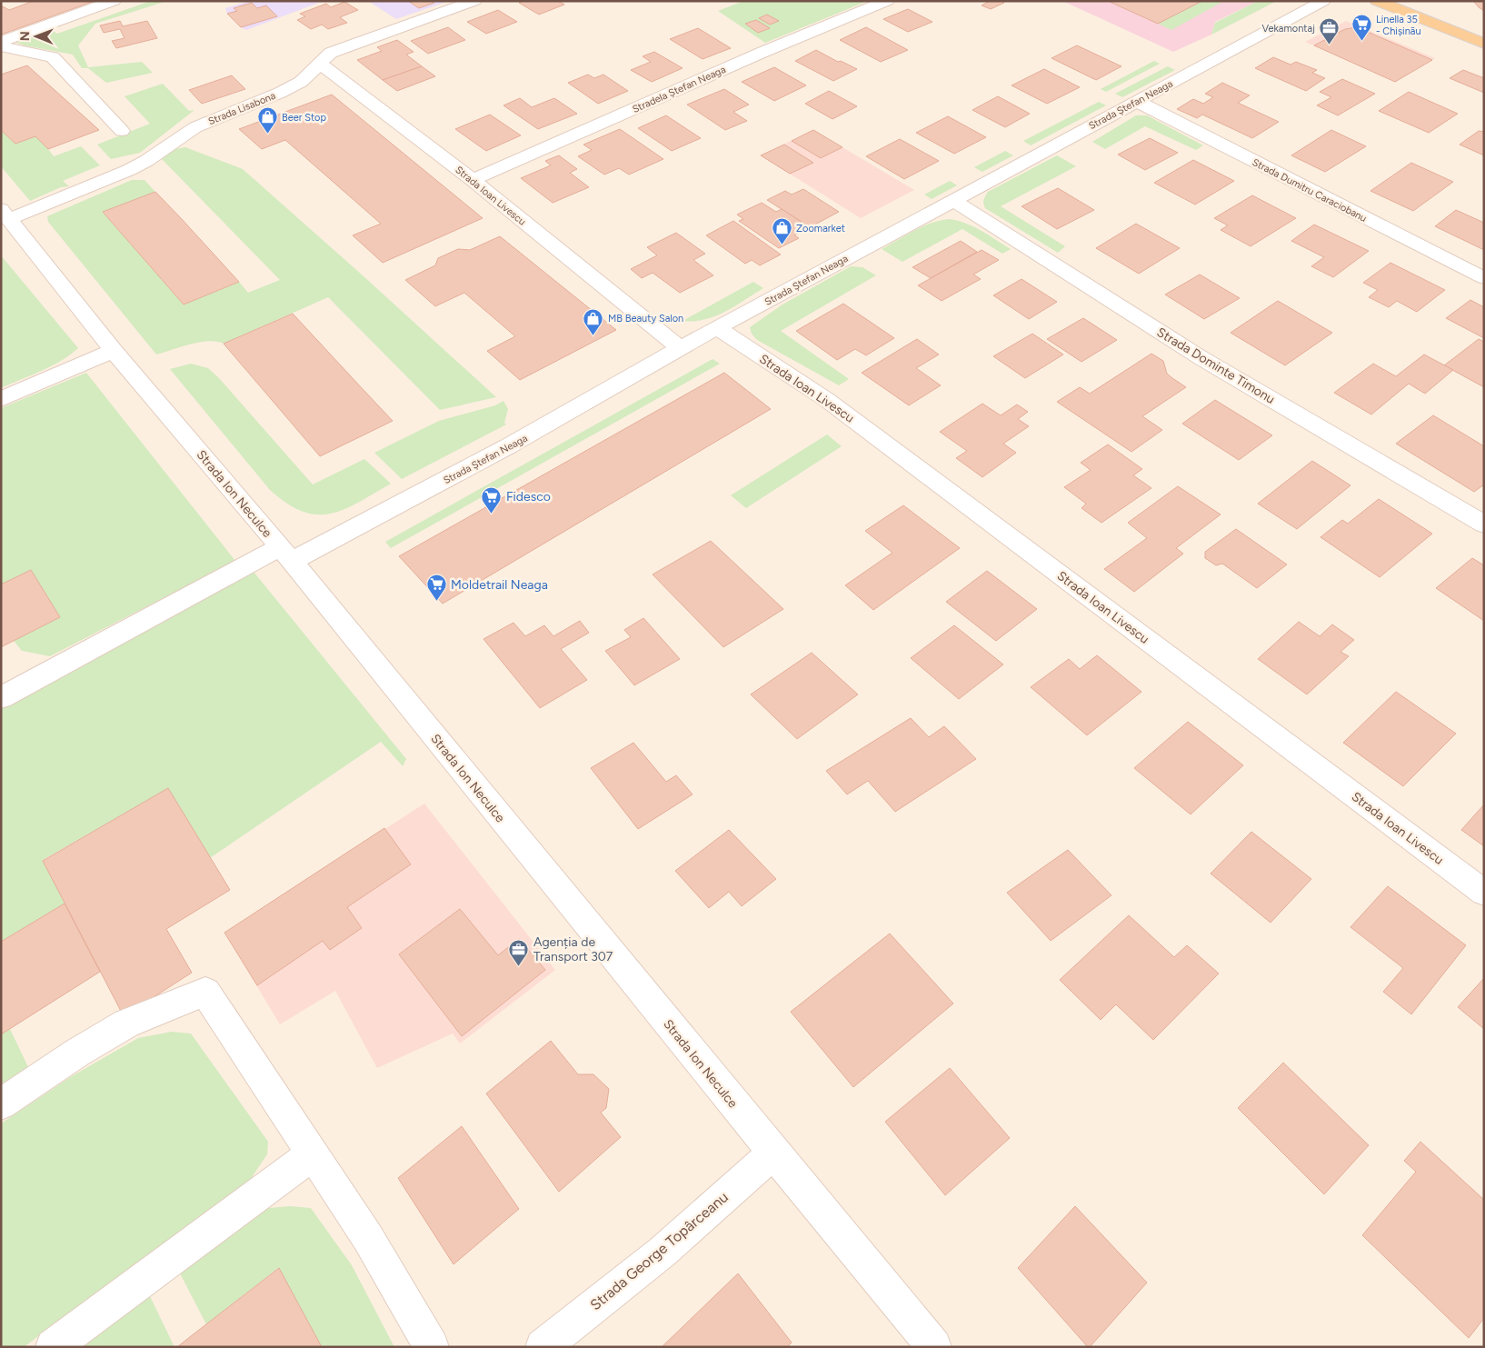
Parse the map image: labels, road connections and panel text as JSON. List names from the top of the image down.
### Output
{
  "streets": {
    "street": [
      "Stradela Ștefan Neaga",
      "Strada Ștefan Neaga",
      "Strada Lisabona",
      "Strada Dumitru Caraciobanu",
      "Strada Ioan Livescu",
      "Strada Dominte Timonu",
      "Strada Ion Neculce",
      "Strada George Topârceanu"
    ]
  },
  "crossings": [
    ["Stradela Ștefan Neaga", "Strada Ioan Livescu"],
    ["Strada Ștefan Neaga", "Strada Dumitru Caraciobanu"],
    ["Strada Ștefan Neaga", "Strada Ioan Livescu"],
    ["Strada Ștefan Neaga", "Strada Dominte Timonu"],
    ["Strada Ștefan Neaga", "Strada Ion Neculce"],
    ["Strada Lisabona", "Strada Ioan Livescu"],
    ["Strada Lisabona", "Strada Ion Neculce"],
    ["Strada Ion Neculce", "Strada George Topârceanu"]
  ],
  "places": {
    "supermarket": ["Linella 35 - Chișinău", "Fidesco", "Moldetrail Neaga"],
    "office": ["Vekamontaj", "Agenția de Transport 307"],
    "shop": ["Beer Stop", "Zoomarket", "MB Beauty Salon"]
  },
  "north": "left"
}
